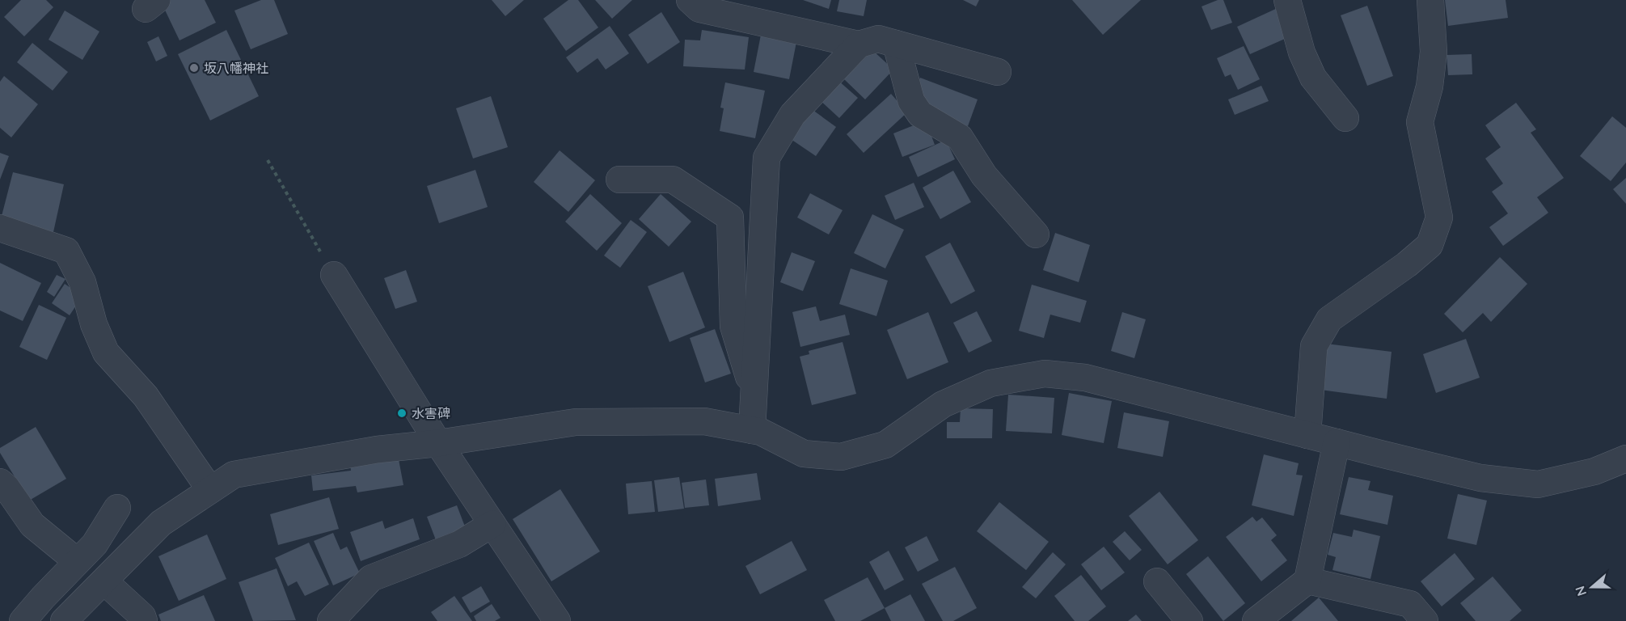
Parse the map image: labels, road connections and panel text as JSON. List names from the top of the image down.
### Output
{
  "places": ["坂八幡神社", "水害碑"],
  "north": "left"
}
